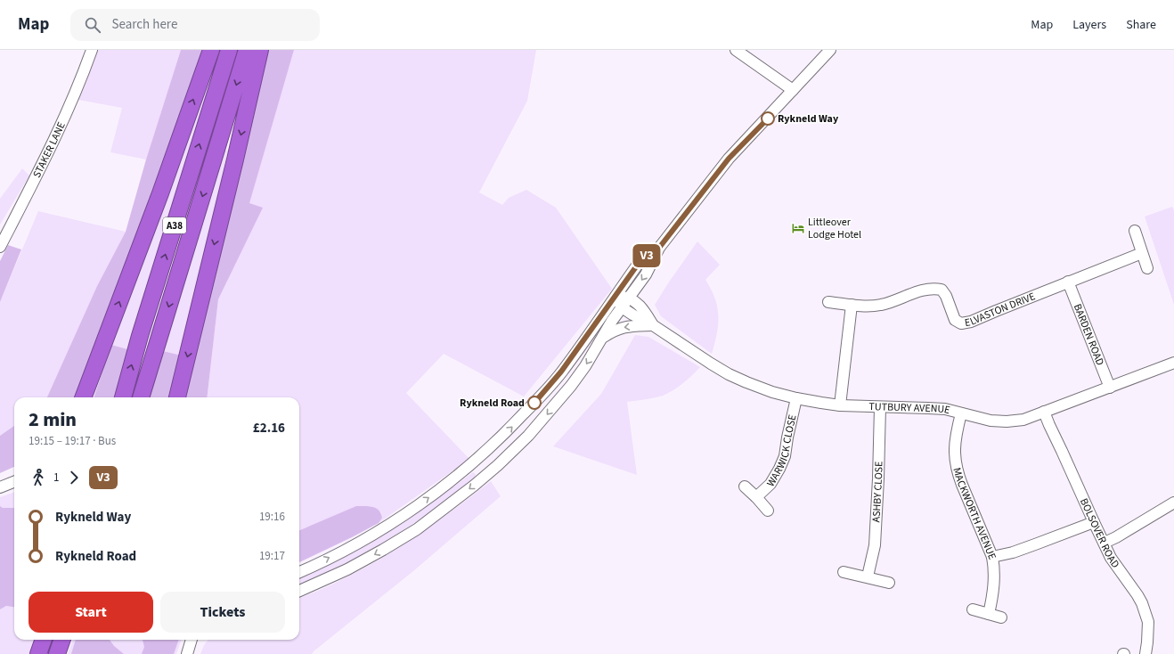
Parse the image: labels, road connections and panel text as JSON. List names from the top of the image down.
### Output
{
  "streets": {
    "highway": ["A38"],
    "street": [
      "STAKER LANE",
      "ELVASTON DRIVE",
      "BARDEN ROAD",
      "TUTBURY AVENUE",
      "WARWICK CLOSE",
      "ASHBY CLOSE",
      "MACKWORTH AVENUE",
      "BOLSOVER ROAD"
    ]
  },
  "crossings": [
    ["ELVASTON DRIVE", "BARDEN ROAD"],
    ["BARDEN ROAD", "TUTBURY AVENUE"],
    ["TUTBURY AVENUE", "WARWICK CLOSE"],
    ["TUTBURY AVENUE", "ASHBY CLOSE"],
    ["TUTBURY AVENUE", "MACKWORTH AVENUE"],
    ["TUTBURY AVENUE", "BOLSOVER ROAD"]
  ],
  "places": {
    "other": ["Rykneld Way", "Rykneld Road"],
    "hotel": ["Littleover Lodge Hotel"]
  },
  "lines": ["bus line V3"],
  "page": {
    "header": "Map",
    "search": "Search here",
    "nav": ["Map", "Layers", "Share"],
    "on_map": "V3",
    "heading": ["2 min", "19:15 – 19:17 · Bus", "£2.16"],
    "legs": ["1", "V3"],
    "list": [
      {
        "name": "Rykneld Way",
        "value": "19:16"
      },
      {
        "name": "Rykneld Road",
        "value": "19:17"
      }
    ],
    "buttons": ["Start", "Tickets"]
  }
}
